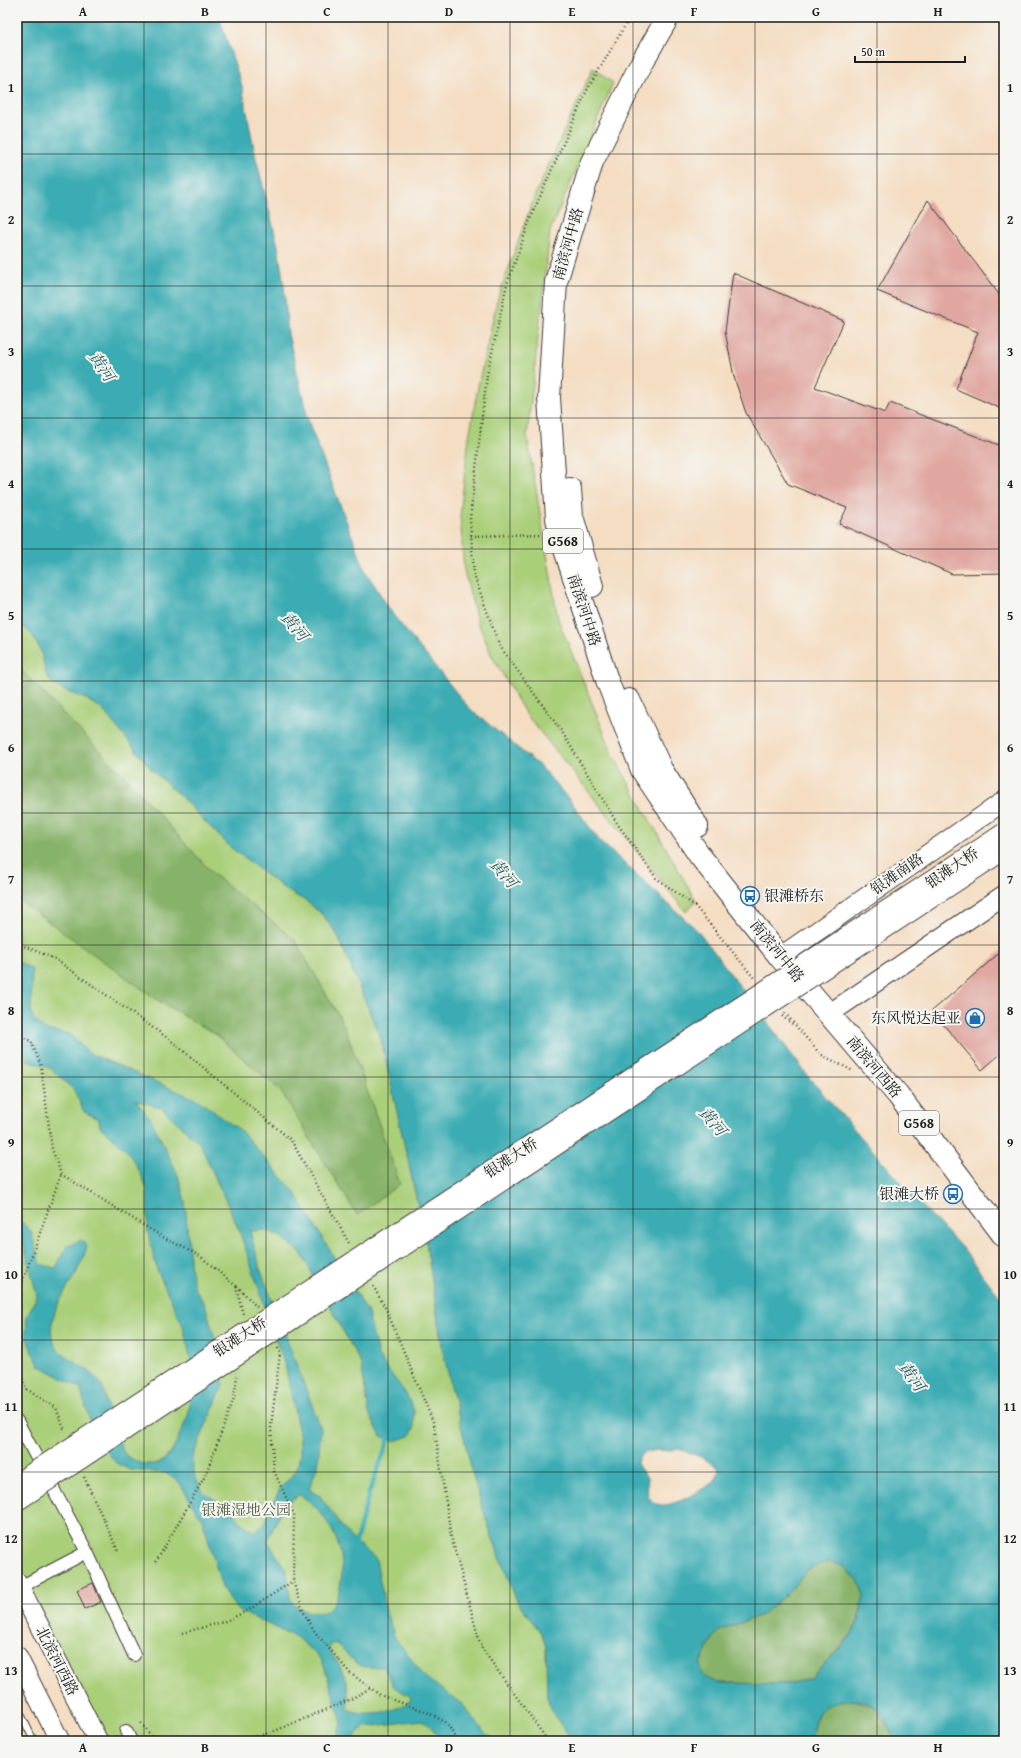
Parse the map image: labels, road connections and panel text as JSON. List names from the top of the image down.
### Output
{
  "streets": {
    "highway": ["南滨河中路", "G568", "南滨河西路"],
    "main road": ["银滩大桥", "银滩南路", "北滨河西路"]
  },
  "crossings": [
    ["南滨河中路", "银滩南路"],
    ["南滨河中路", "南滨河西路"]
  ],
  "water": ["黄河"],
  "parks": ["银滩湿地公园"],
  "places": {
    "bus stop": ["银滩桥东", "银滩大桥"],
    "shop": ["东风悦达起亚"]
  },
  "scale_bar": "50 m",
  "grid": {
    "columns": [
      "A",
      "B",
      "C",
      "D",
      "E",
      "F",
      "G",
      "H"
    ],
    "rows": [
      "1",
      "2",
      "3",
      "4",
      "5",
      "6",
      "7",
      "8",
      "9",
      "10",
      "11",
      "12",
      "13"
    ]
  }
}
